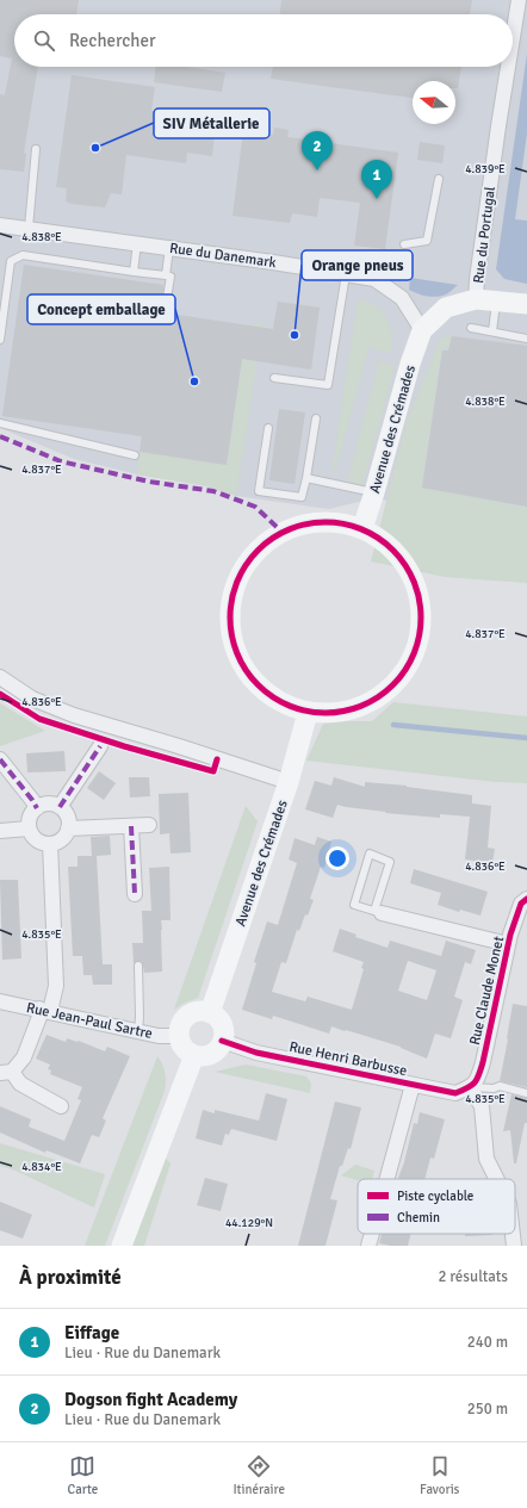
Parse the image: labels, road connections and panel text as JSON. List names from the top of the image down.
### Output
{
  "streets": {
    "street": [
      "Rue du Portugal",
      "Rue du Danemark",
      "Avenue des Crémades",
      "Rue Claude Monet",
      "Rue Jean-Paul Sartre",
      "Rue Henri Barbusse"
    ]
  },
  "crossings": [
    ["Rue du Danemark", "Avenue des Crémades"],
    ["Avenue des Crémades", "Rue Jean-Paul Sartre"],
    ["Avenue des Crémades", "Rue Henri Barbusse"],
    ["Rue Claude Monet", "Rue Henri Barbusse"],
    ["Rue Jean-Paul Sartre", "Rue Henri Barbusse"]
  ],
  "places": ["SIV Métallerie", "Orange pneus", "Concept emballage"],
  "legend": ["Piste cyclable", "Chemin"],
  "north": "left",
  "page": {
    "search": "Rechercher",
    "pins": ["2", "1"],
    "heading": ["À proximité", "2 résultats"],
    "list": [
      {
        "mark": "1",
        "name": "Eiffage",
        "note": "Lieu · Rue du Danemark",
        "value": "240 m"
      },
      {
        "mark": "2",
        "name": "Dogson fight Academy",
        "note": "Lieu · Rue du Danemark",
        "value": "250 m"
      }
    ],
    "nav": ["Carte", "Itinéraire", "Favoris"]
  },
  "coordinates": [
    "4.839°E",
    "4.838°E",
    "4.837°E",
    "4.836°E",
    "4.835°E",
    "4.834°E",
    "44.129°N"
  ]
}
